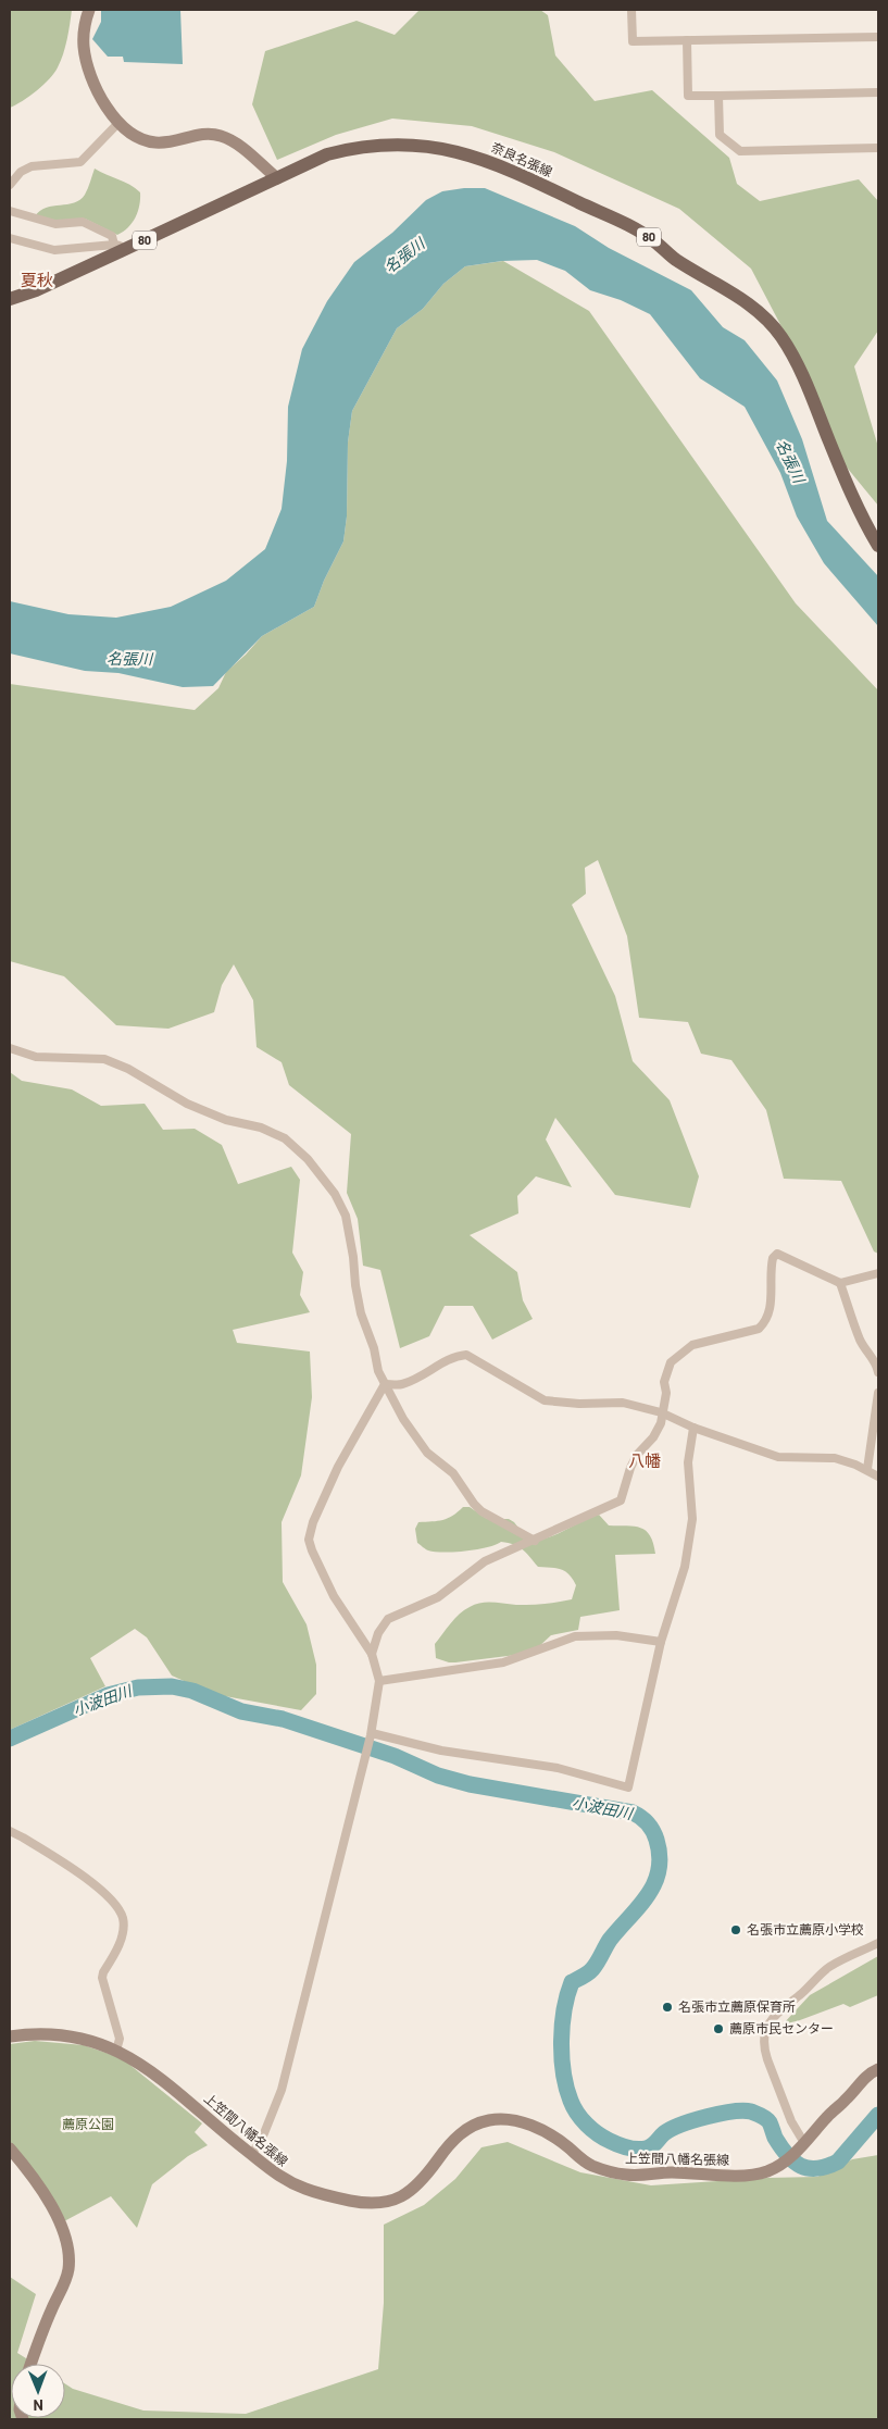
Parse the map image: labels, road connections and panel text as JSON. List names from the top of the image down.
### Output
{
  "streets": {
    "main road": ["奈良名張線", "80", "上笠間八幡名張線"]
  },
  "districts": ["夏秋", "八幡"],
  "water": ["名張川", "小波田川"],
  "parks": ["薦原公園"],
  "places": ["名張市立薦原小学校", "名張市立薦原保育所", "薦原市民センター"],
  "north": "bottom"
}
